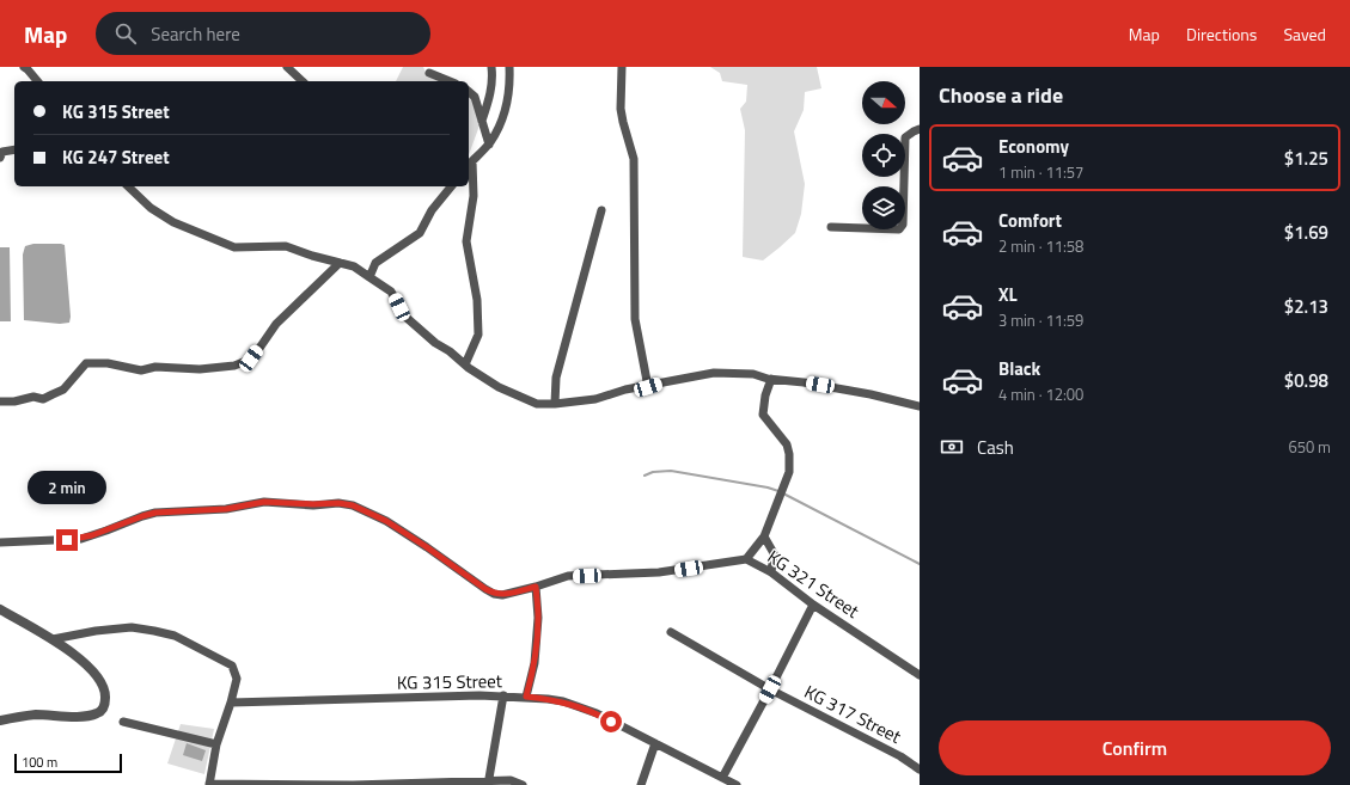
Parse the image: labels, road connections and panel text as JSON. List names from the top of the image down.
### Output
{
  "streets": {
    "street": ["KG 321 Street", "KG 315 Street", "KG 317 Street"]
  },
  "scale_bar": "100 m",
  "north": "right",
  "page": {
    "header": "Map",
    "search": "Search here",
    "nav": ["Map", "Directions", "Saved"],
    "heading": "Choose a ride",
    "banner": ["KG 315 Street", "KG 247 Street"],
    "list": [
      {
        "name": "Economy",
        "note": "1 min · 11:57",
        "value": "$1.25"
      },
      {
        "name": "Comfort",
        "note": "2 min · 11:58",
        "value": "$1.69"
      },
      {
        "name": "XL",
        "note": "3 min · 11:59",
        "value": "$2.13"
      },
      {
        "name": "Black",
        "note": "4 min · 12:00",
        "value": "$0.98"
      }
    ],
    "pay": ["Cash", "650 m"],
    "bubble": "2 min",
    "buttons": "Confirm",
    "scale": "100 m"
  }
}
